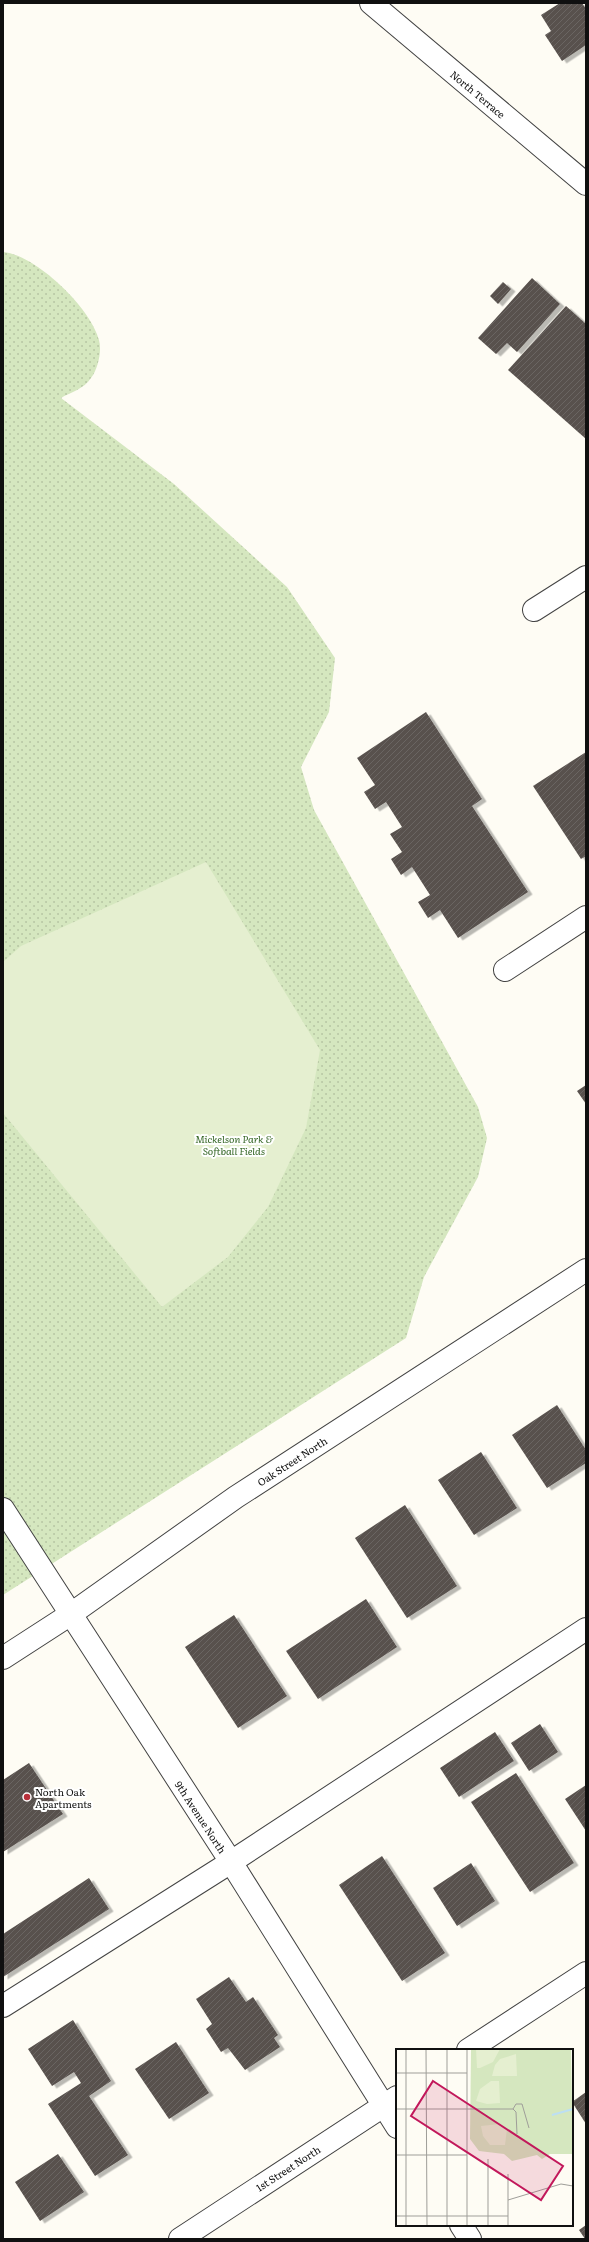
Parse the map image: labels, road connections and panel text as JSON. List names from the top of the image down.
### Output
{
  "streets": {
    "street": [
      "North Terrace",
      "Oak Street North",
      "9th Avenue North",
      "1st Street North"
    ]
  },
  "crossings": [
    ["Oak Street North", "9th Avenue North"],
    ["9th Avenue North", "1st Street North"]
  ],
  "parks": ["Mickelson Park & Softball Fields"],
  "places": ["North Oak Apartments"]
}
